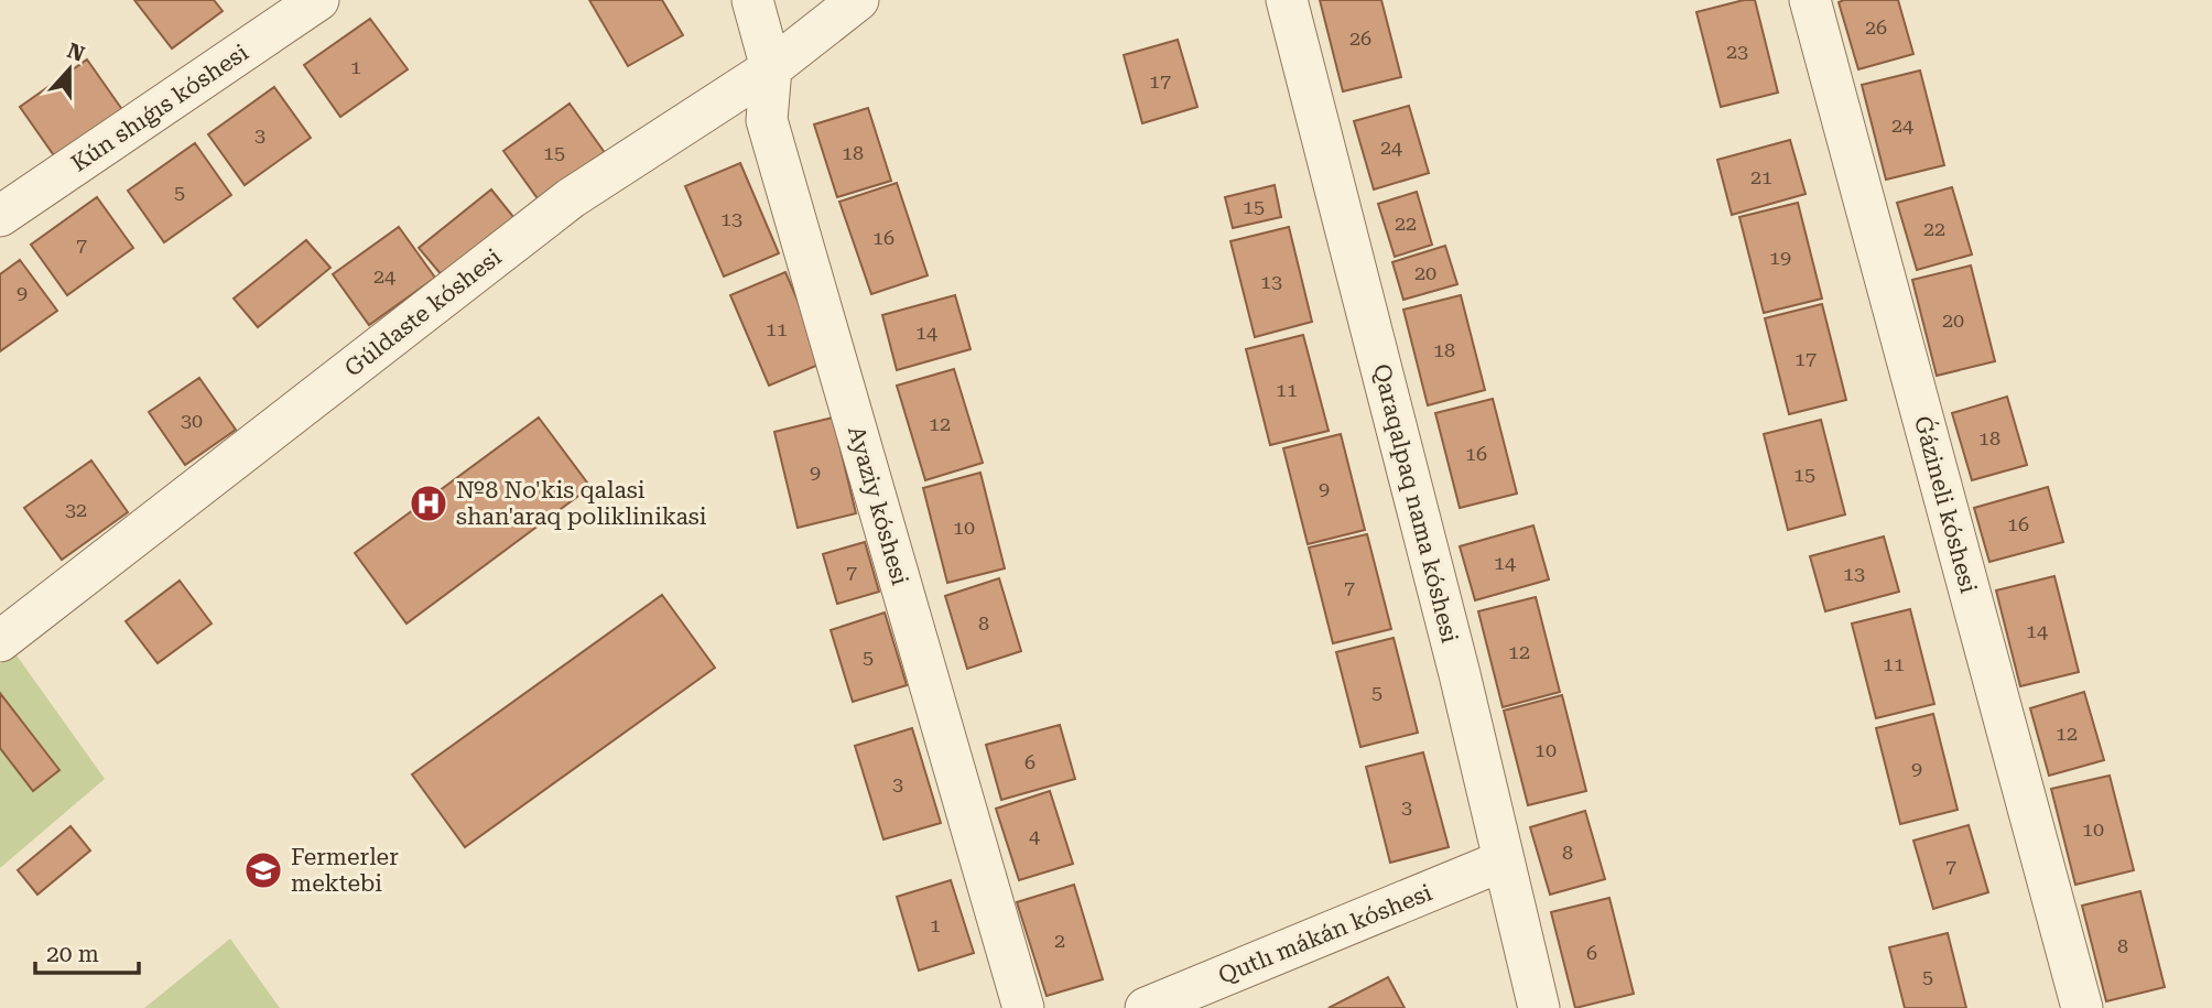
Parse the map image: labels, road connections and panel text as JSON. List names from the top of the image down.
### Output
{
  "streets": {
    "street": [
      "Kún shıǵıs kóshesi",
      "Gúldaste kóshesi",
      "Qaraqalpaq nama kóshesi",
      "Ǵázineli kóshesi",
      "Ayaziy kóshesi",
      "Qutlı mákán kóshesi"
    ]
  },
  "crossings": [
    ["Gúldaste kóshesi", "Ayaziy kóshesi"],
    ["Qaraqalpaq nama kóshesi", "Qutlı mákán kóshesi"]
  ],
  "places": {
    "hospital": ["№8 No'kis qalasi shan'araq poliklinikasi"],
    "school or university": ["Fermerler mektebi"]
  },
  "house_numbers": [
    "26",
    "26",
    "23",
    "1",
    "17",
    "24",
    "3",
    "24",
    "15",
    "18",
    "21",
    "5",
    "15",
    "13",
    "22",
    "22",
    "16",
    "7",
    "19",
    "20",
    "24",
    "13",
    "9",
    "20",
    "11",
    "14",
    "18",
    "17",
    "11",
    "30",
    "12",
    "18",
    "16",
    "9",
    "15",
    "9",
    "32",
    "16",
    "10",
    "14",
    "7",
    "13",
    "7",
    "8",
    "14",
    "12",
    "5",
    "11",
    "5",
    "12",
    "10",
    "6",
    "9",
    "3",
    "3",
    "10",
    "4",
    "8",
    "7",
    "1",
    "2",
    "8",
    "6",
    "5"
  ],
  "scale_bar": "20 m",
  "north": "top"
}
